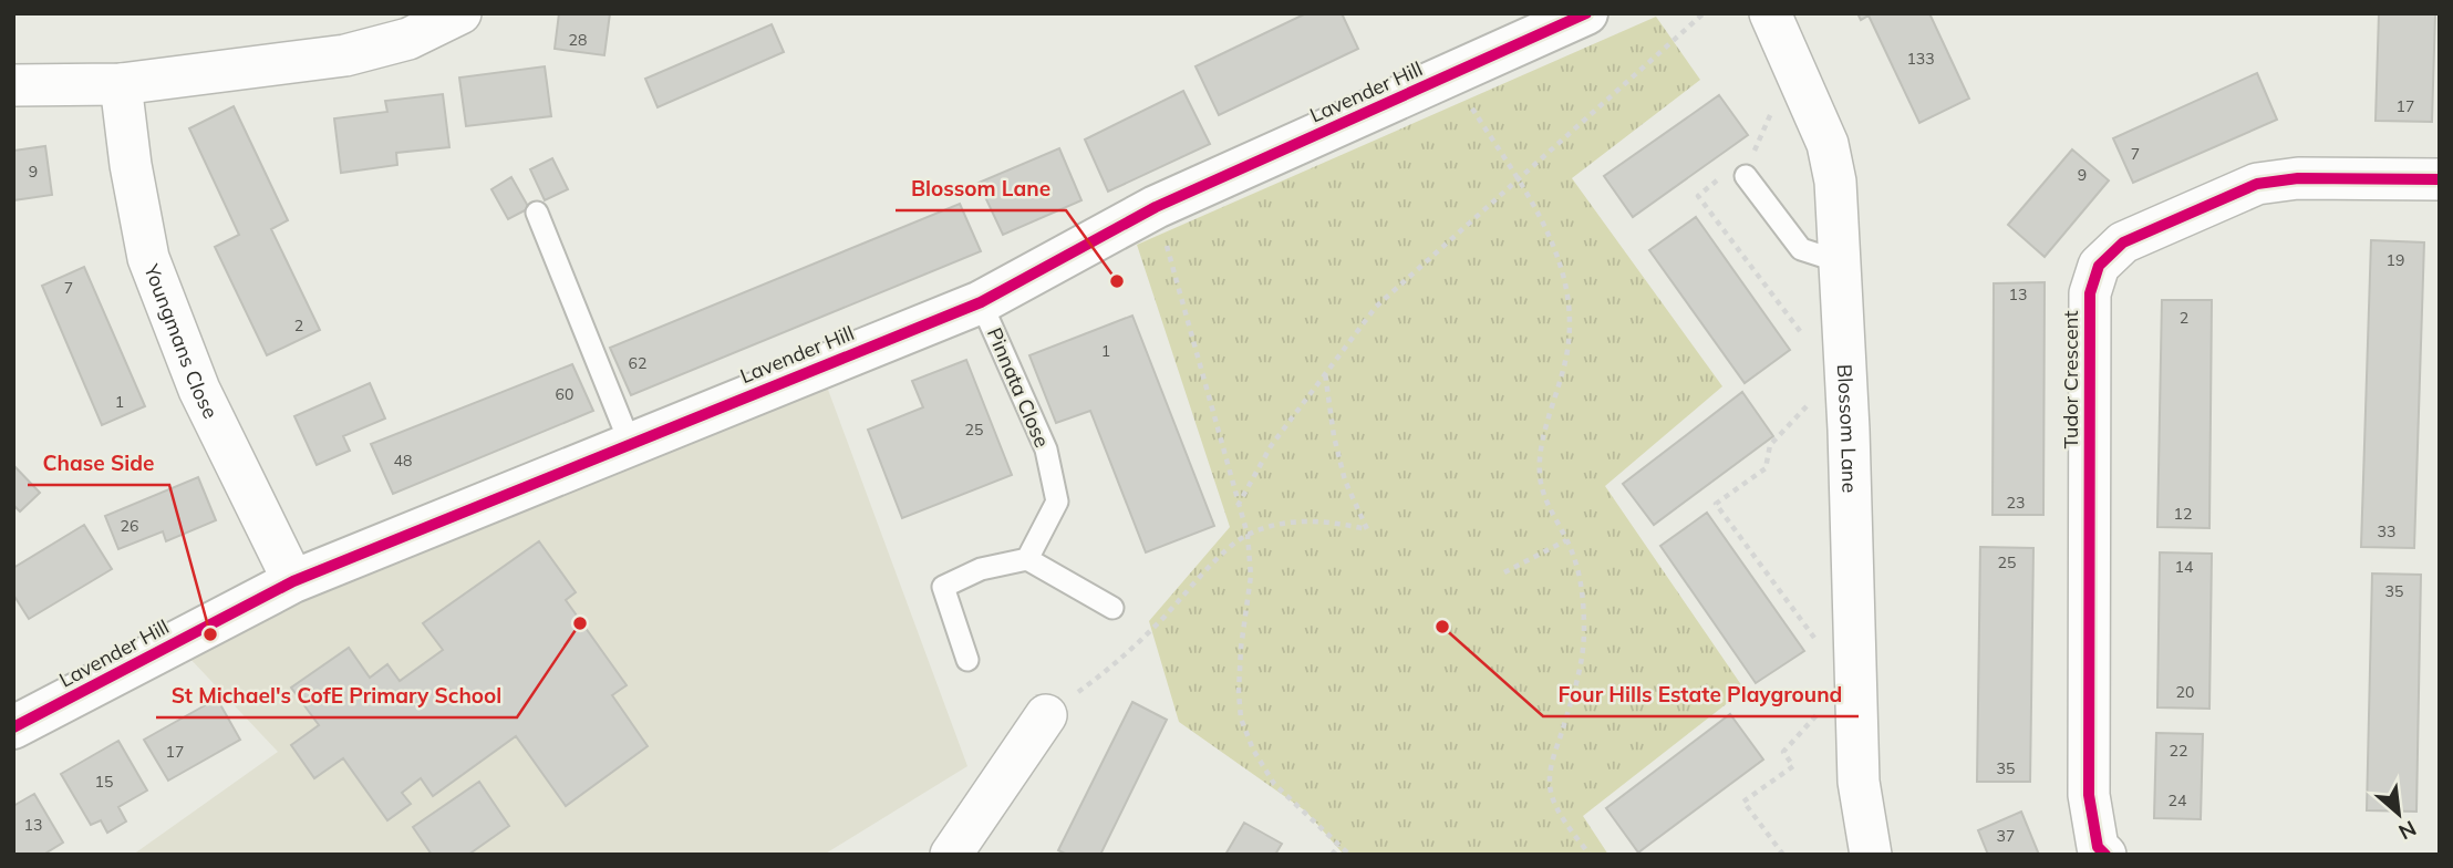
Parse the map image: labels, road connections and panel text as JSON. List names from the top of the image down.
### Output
{
  "streets": {
    "street": [
      "Lavender Hill",
      "Youngmans Close",
      "Tudor Crescent",
      "Blossom Lane"
    ],
    "lane": ["Pinnata Close"]
  },
  "crossings": [
    ["Lavender Hill", "Youngmans Close"],
    ["Lavender Hill", "Pinnata Close"]
  ],
  "places": [
    "Blossom Lane",
    "St Michael's CofE Primary School",
    "Four Hills Estate Playground",
    "Chase Side"
  ],
  "house_numbers": [
    "28",
    "133",
    "17",
    "7",
    "9",
    "9",
    "19",
    "7",
    "13",
    "2",
    "2",
    "1",
    "62",
    "60",
    "1",
    "25",
    "48",
    "23",
    "12",
    "26",
    "33",
    "25",
    "14",
    "35",
    "20",
    "22",
    "17",
    "35",
    "15",
    "24",
    "13",
    "37"
  ],
  "north": "bottom right"
}
